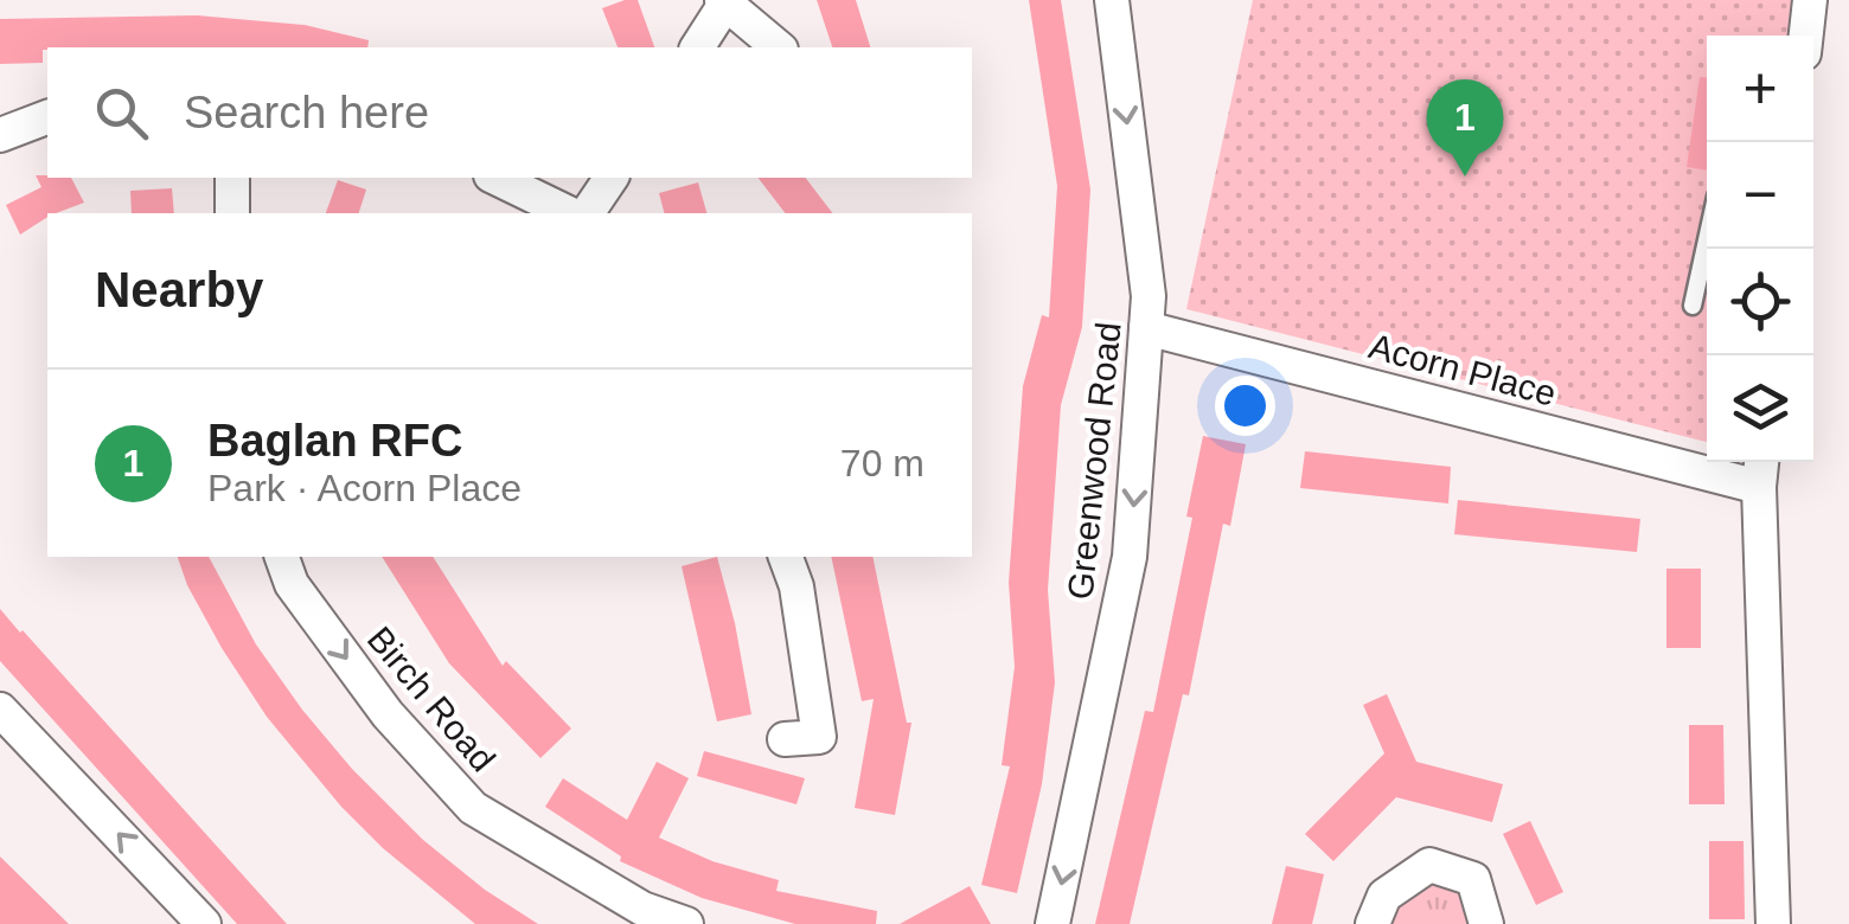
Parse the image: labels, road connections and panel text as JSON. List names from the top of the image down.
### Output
{
  "streets": {
    "street": ["Acorn Place", "Greenwood Road", "Birch Road"]
  },
  "crossings": [
    ["Acorn Place", "Greenwood Road"]
  ],
  "one_way": ["Greenwood Road", "Birch Road"],
  "page": {
    "map_buttons": ["+", "−"],
    "search": "Search here",
    "pins": "1",
    "heading": "Nearby",
    "list": [
      {
        "mark": "1",
        "name": "Baglan RFC",
        "note": "Park · Acorn Place",
        "value": "70 m"
      }
    ]
  }
}
